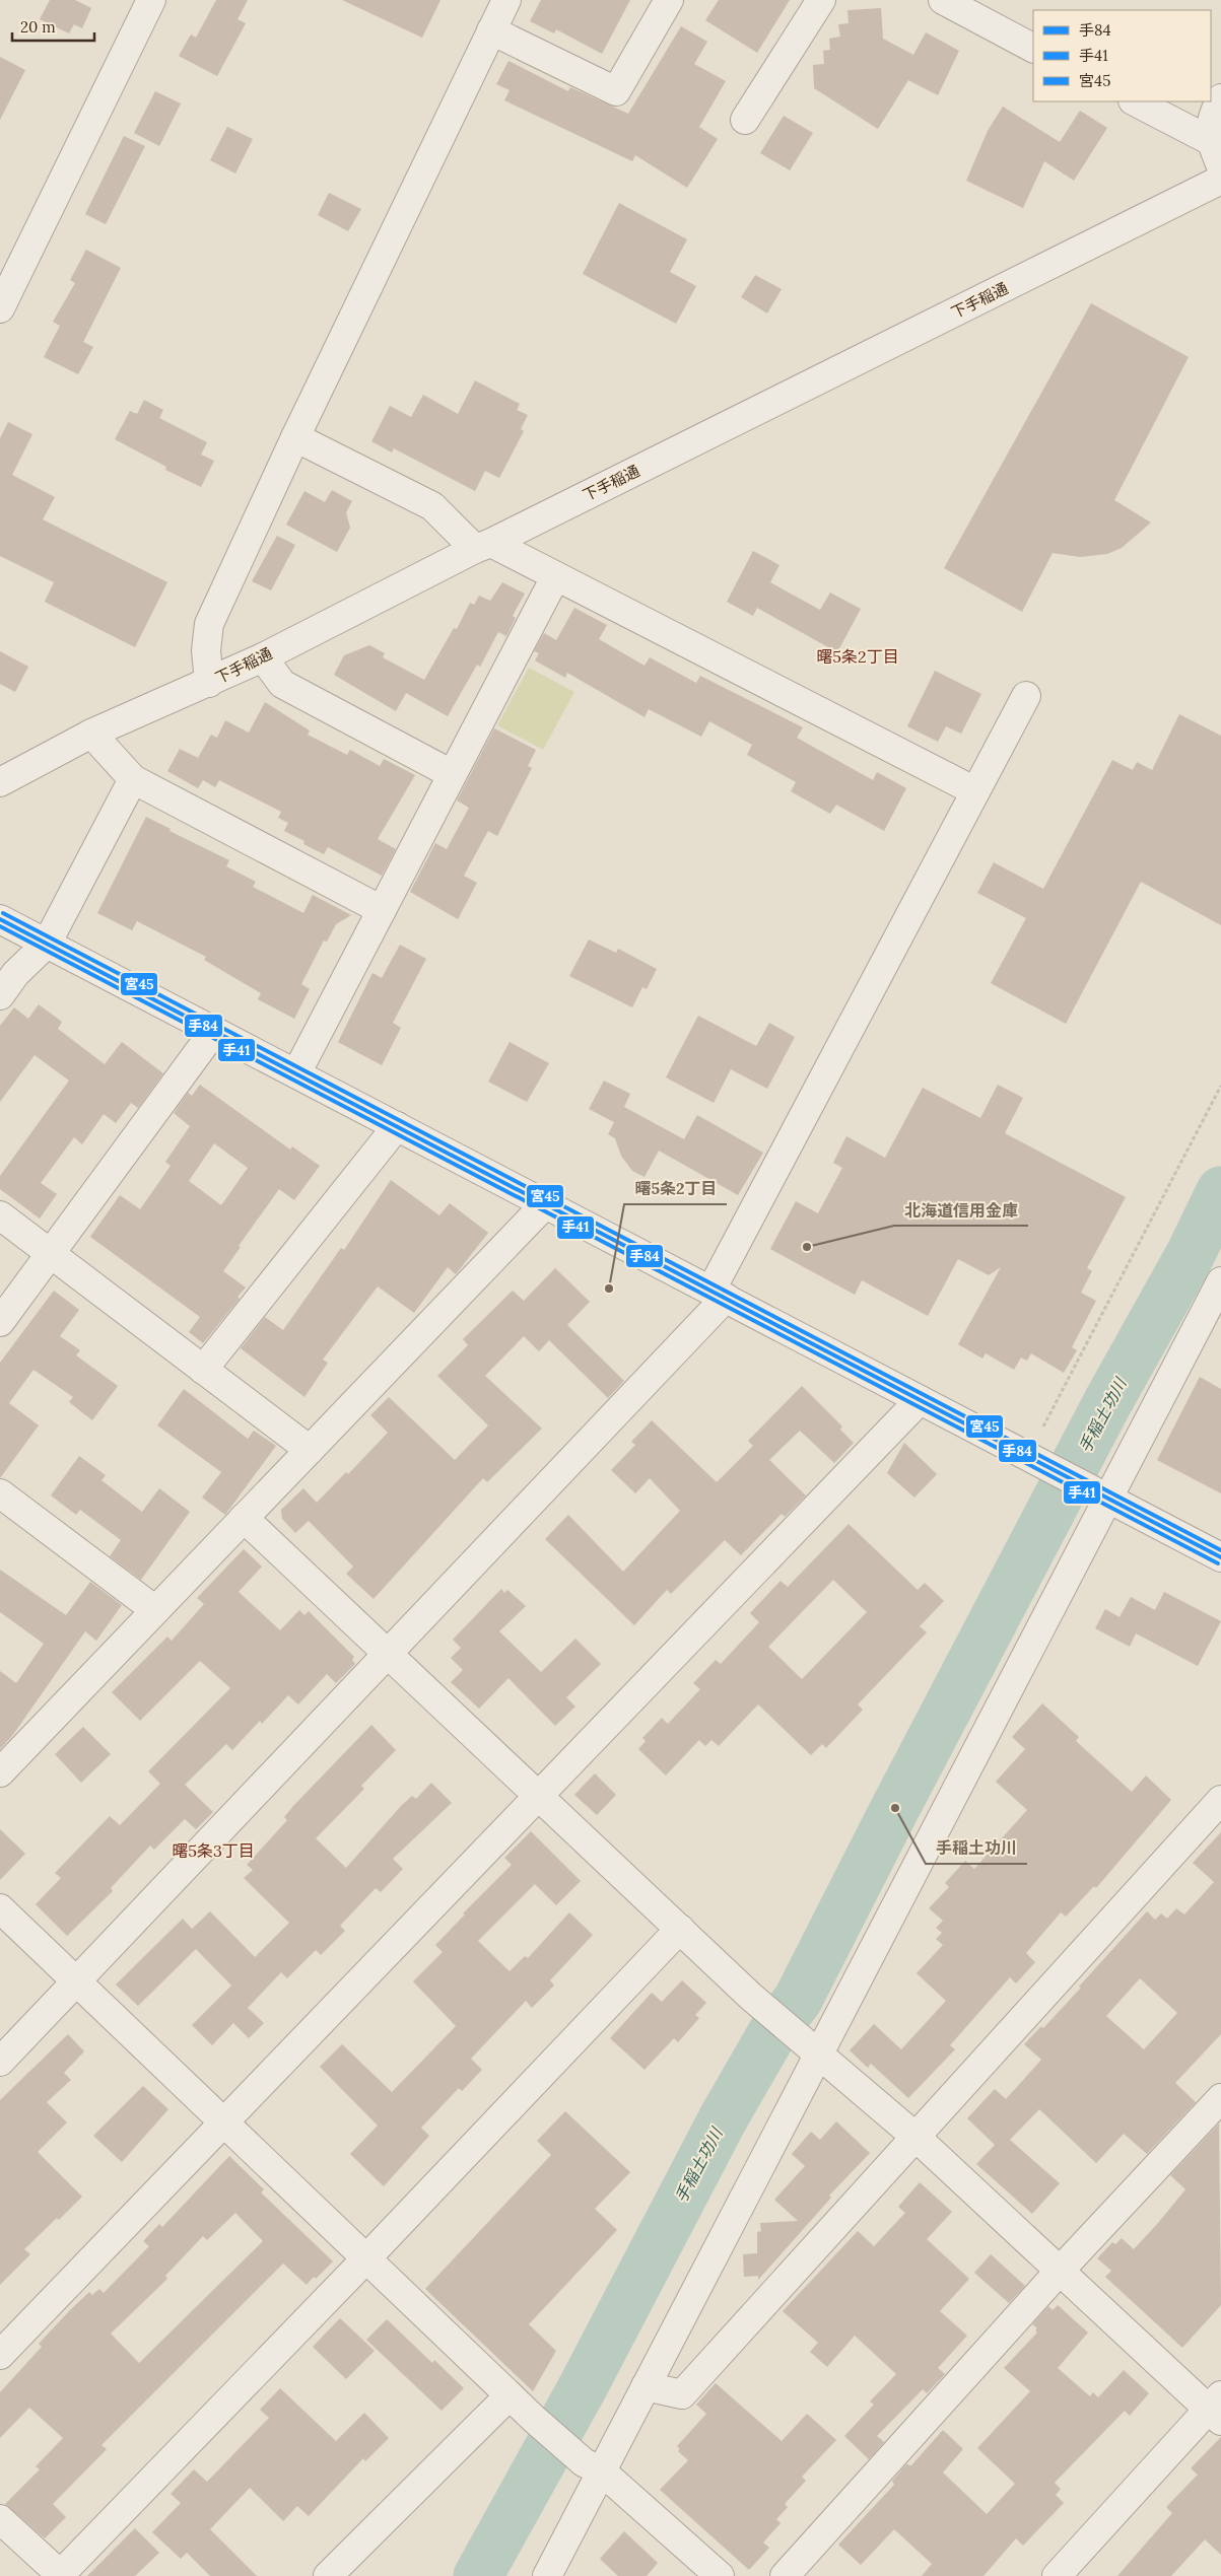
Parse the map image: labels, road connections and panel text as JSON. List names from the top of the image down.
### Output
{
  "streets": {
    "street": ["下手稲通"]
  },
  "districts": ["曙5条2丁目", "曙5条3丁目"],
  "water": ["手稲土功川"],
  "places": ["北海道信用金庫", "曙5条2丁目", "手稲土功川"],
  "lines": ["transit line 宮45", "transit line 手84", "transit line 手41"],
  "legend": ["手84", "手41", "宮45"],
  "scale_bar": "20 m"
}
